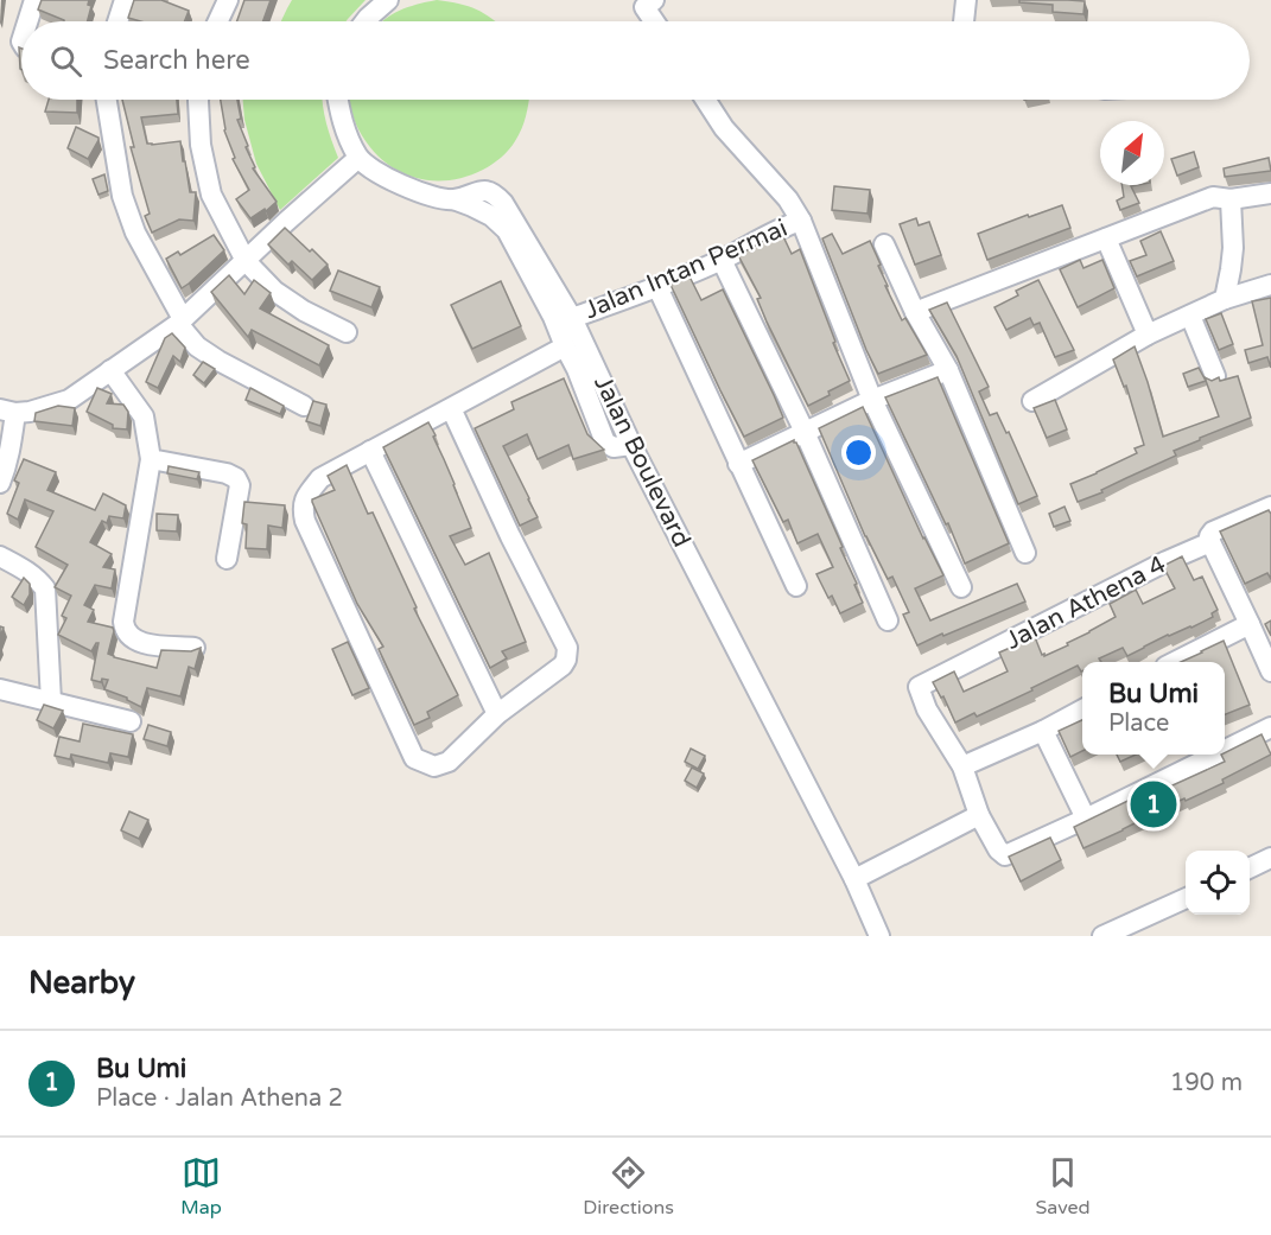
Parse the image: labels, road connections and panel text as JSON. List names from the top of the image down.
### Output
{
  "streets": {
    "street": ["Jalan Intan Permai", "Jalan Boulevard", "Jalan Athena 4"]
  },
  "crossings": [
    ["Jalan Intan Permai", "Jalan Boulevard"]
  ],
  "north": "top right",
  "page": {
    "search": "Search here",
    "popup": ["Bu Umi", "Place"],
    "pins": "1",
    "heading": "Nearby",
    "list": [
      {
        "mark": "1",
        "name": "Bu Umi",
        "note": "Place · Jalan Athena 2",
        "value": "190 m"
      }
    ],
    "nav": ["Map", "Directions", "Saved"]
  }
}
